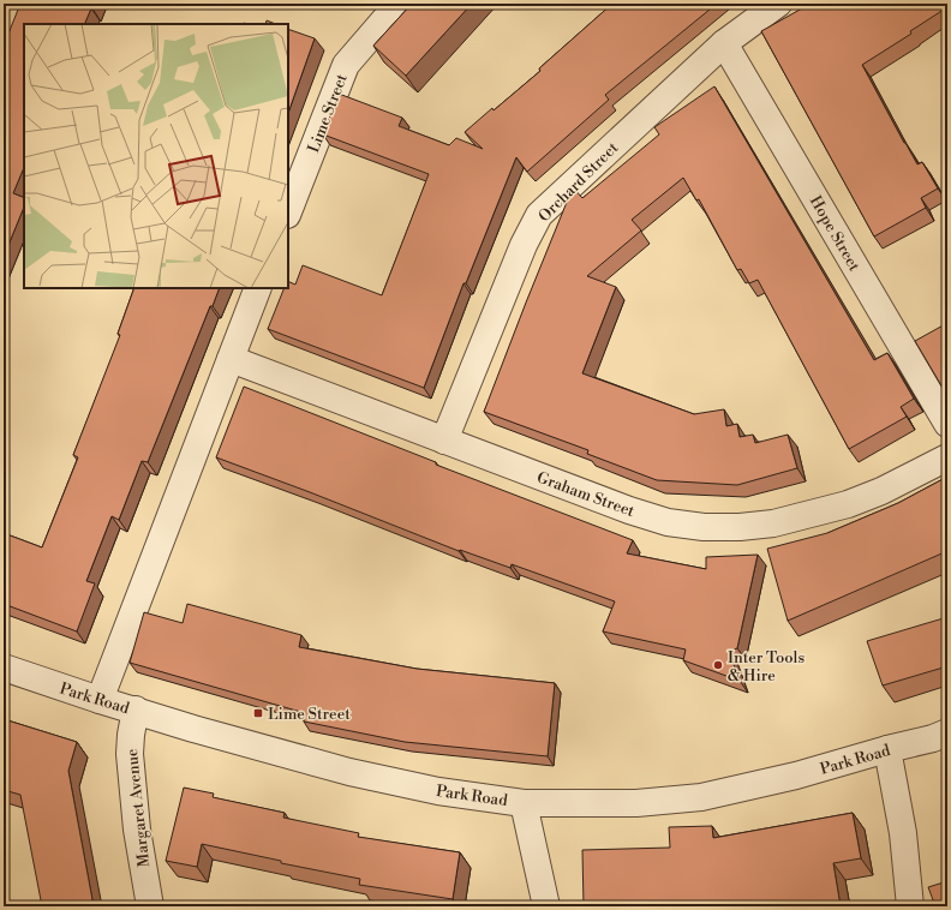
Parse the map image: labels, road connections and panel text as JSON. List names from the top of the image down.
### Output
{
  "streets": {
    "street": [
      "Lime Street",
      "Orchard Street",
      "Hope Street",
      "Graham Street",
      "Park Road",
      "Margaret Avenue"
    ]
  },
  "crossings": [
    ["Orchard Street", "Hope Street"],
    ["Orchard Street", "Graham Street"],
    ["Park Road", "Margaret Avenue"]
  ],
  "places": {
    "other": ["Inter Tools & Hire"],
    "transit": ["Lime Street"]
  }
}
